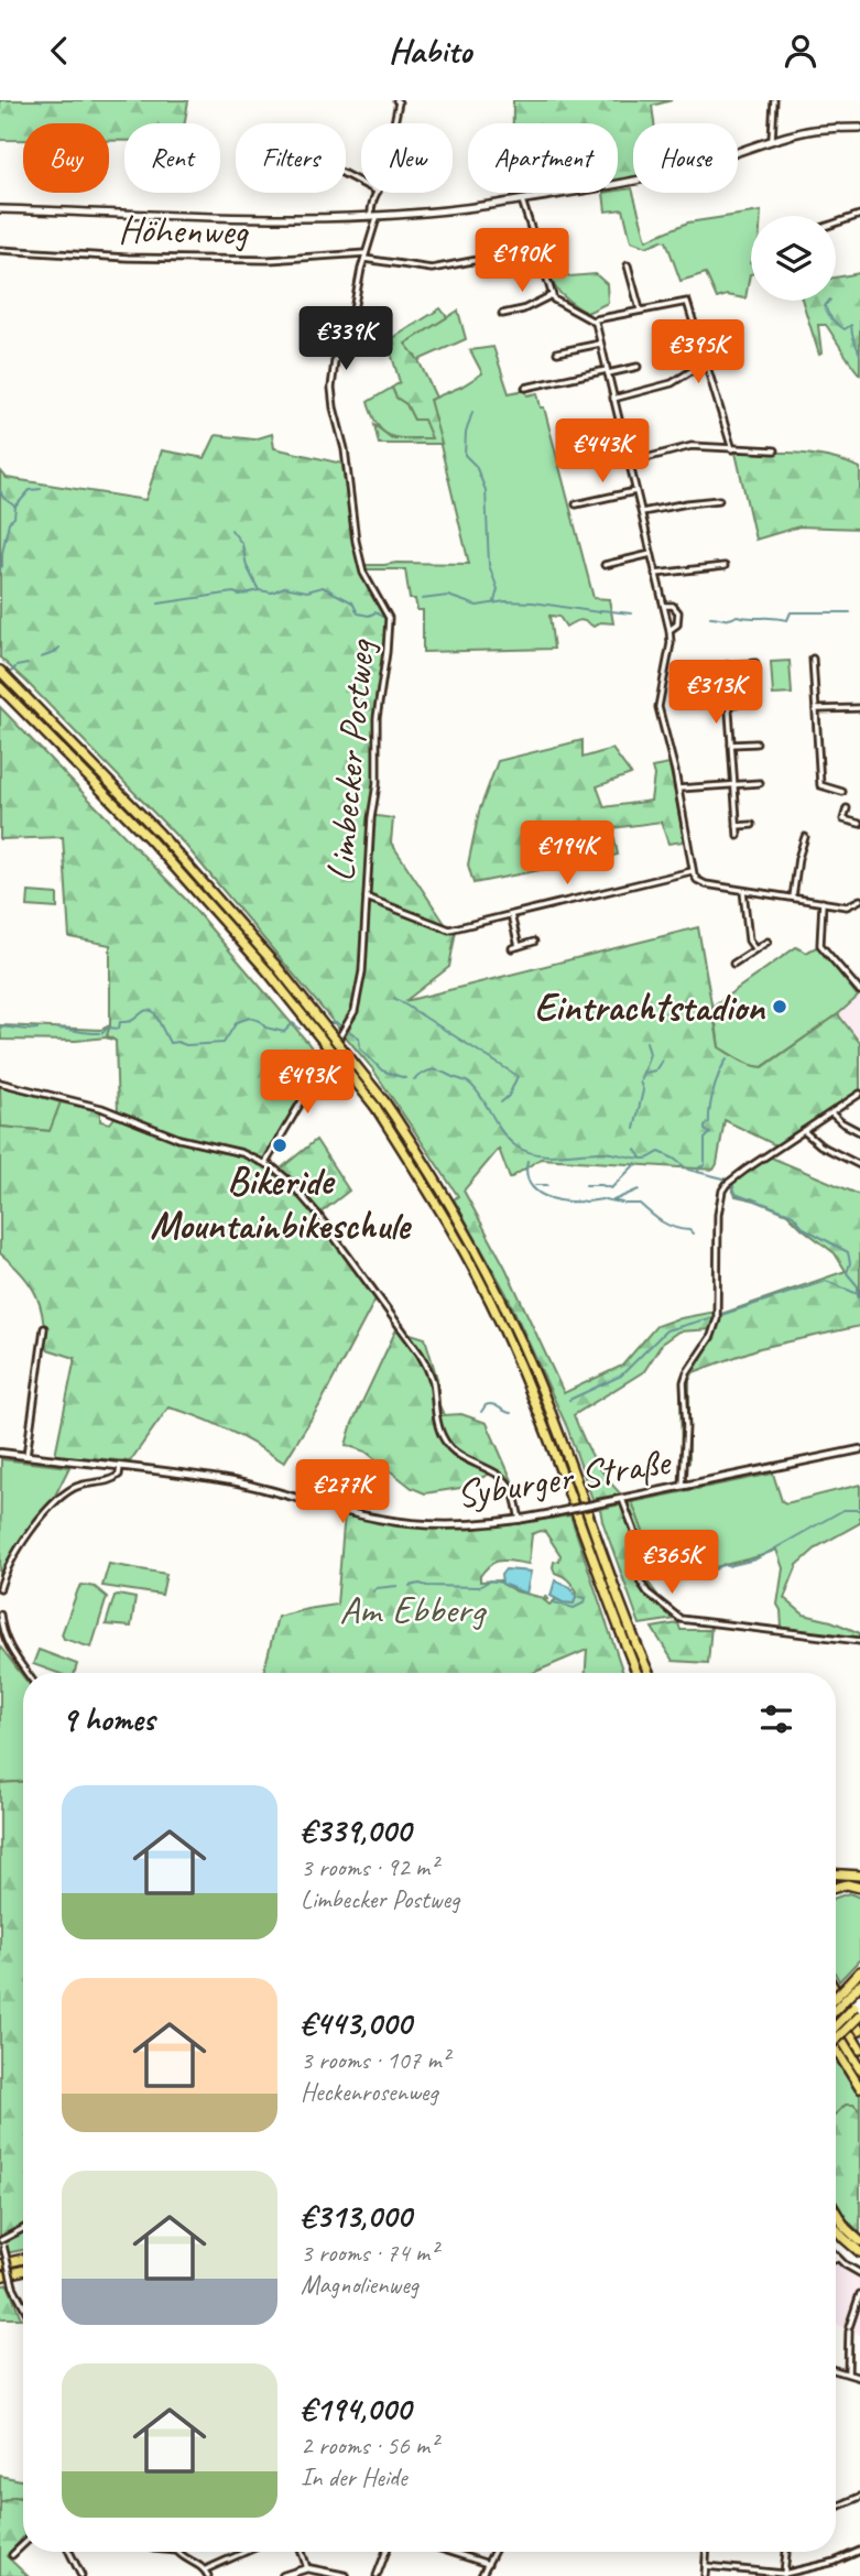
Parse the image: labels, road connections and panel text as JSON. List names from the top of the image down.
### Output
{
  "streets": {
    "street": ["Höhenweg", "Limbecker Postweg", "Syburger Straße"]
  },
  "crossings": [
    ["Höhenweg", "Limbecker Postweg"]
  ],
  "parks": ["Am Ebberg"],
  "places": ["Eintrachtstadion", "Bikeride Mountainbikeschule"],
  "page": {
    "header": "Habito",
    "chip": [
      "Buy",
      "Rent",
      "Filters",
      "New",
      "Apartment",
      "House"
    ],
    "price": [
      "€190K",
      "€339K",
      "€395K",
      "€443K",
      "€313K",
      "€194K",
      "€493K",
      "€277K",
      "€365K"
    ],
    "heading": "9 homes",
    "list": [
      {
        "name": "€339,000",
        "note": "3 rooms · 92 m² · Limbecker Postweg"
      },
      {
        "name": "€443,000",
        "note": "3 rooms · 107 m² · Heckenrosenweg"
      },
      {
        "name": "€313,000",
        "note": "3 rooms · 74 m² · Magnolienweg"
      },
      {
        "name": "€194,000",
        "note": "2 rooms · 56 m² · In der Heide"
      }
    ]
  }
}
